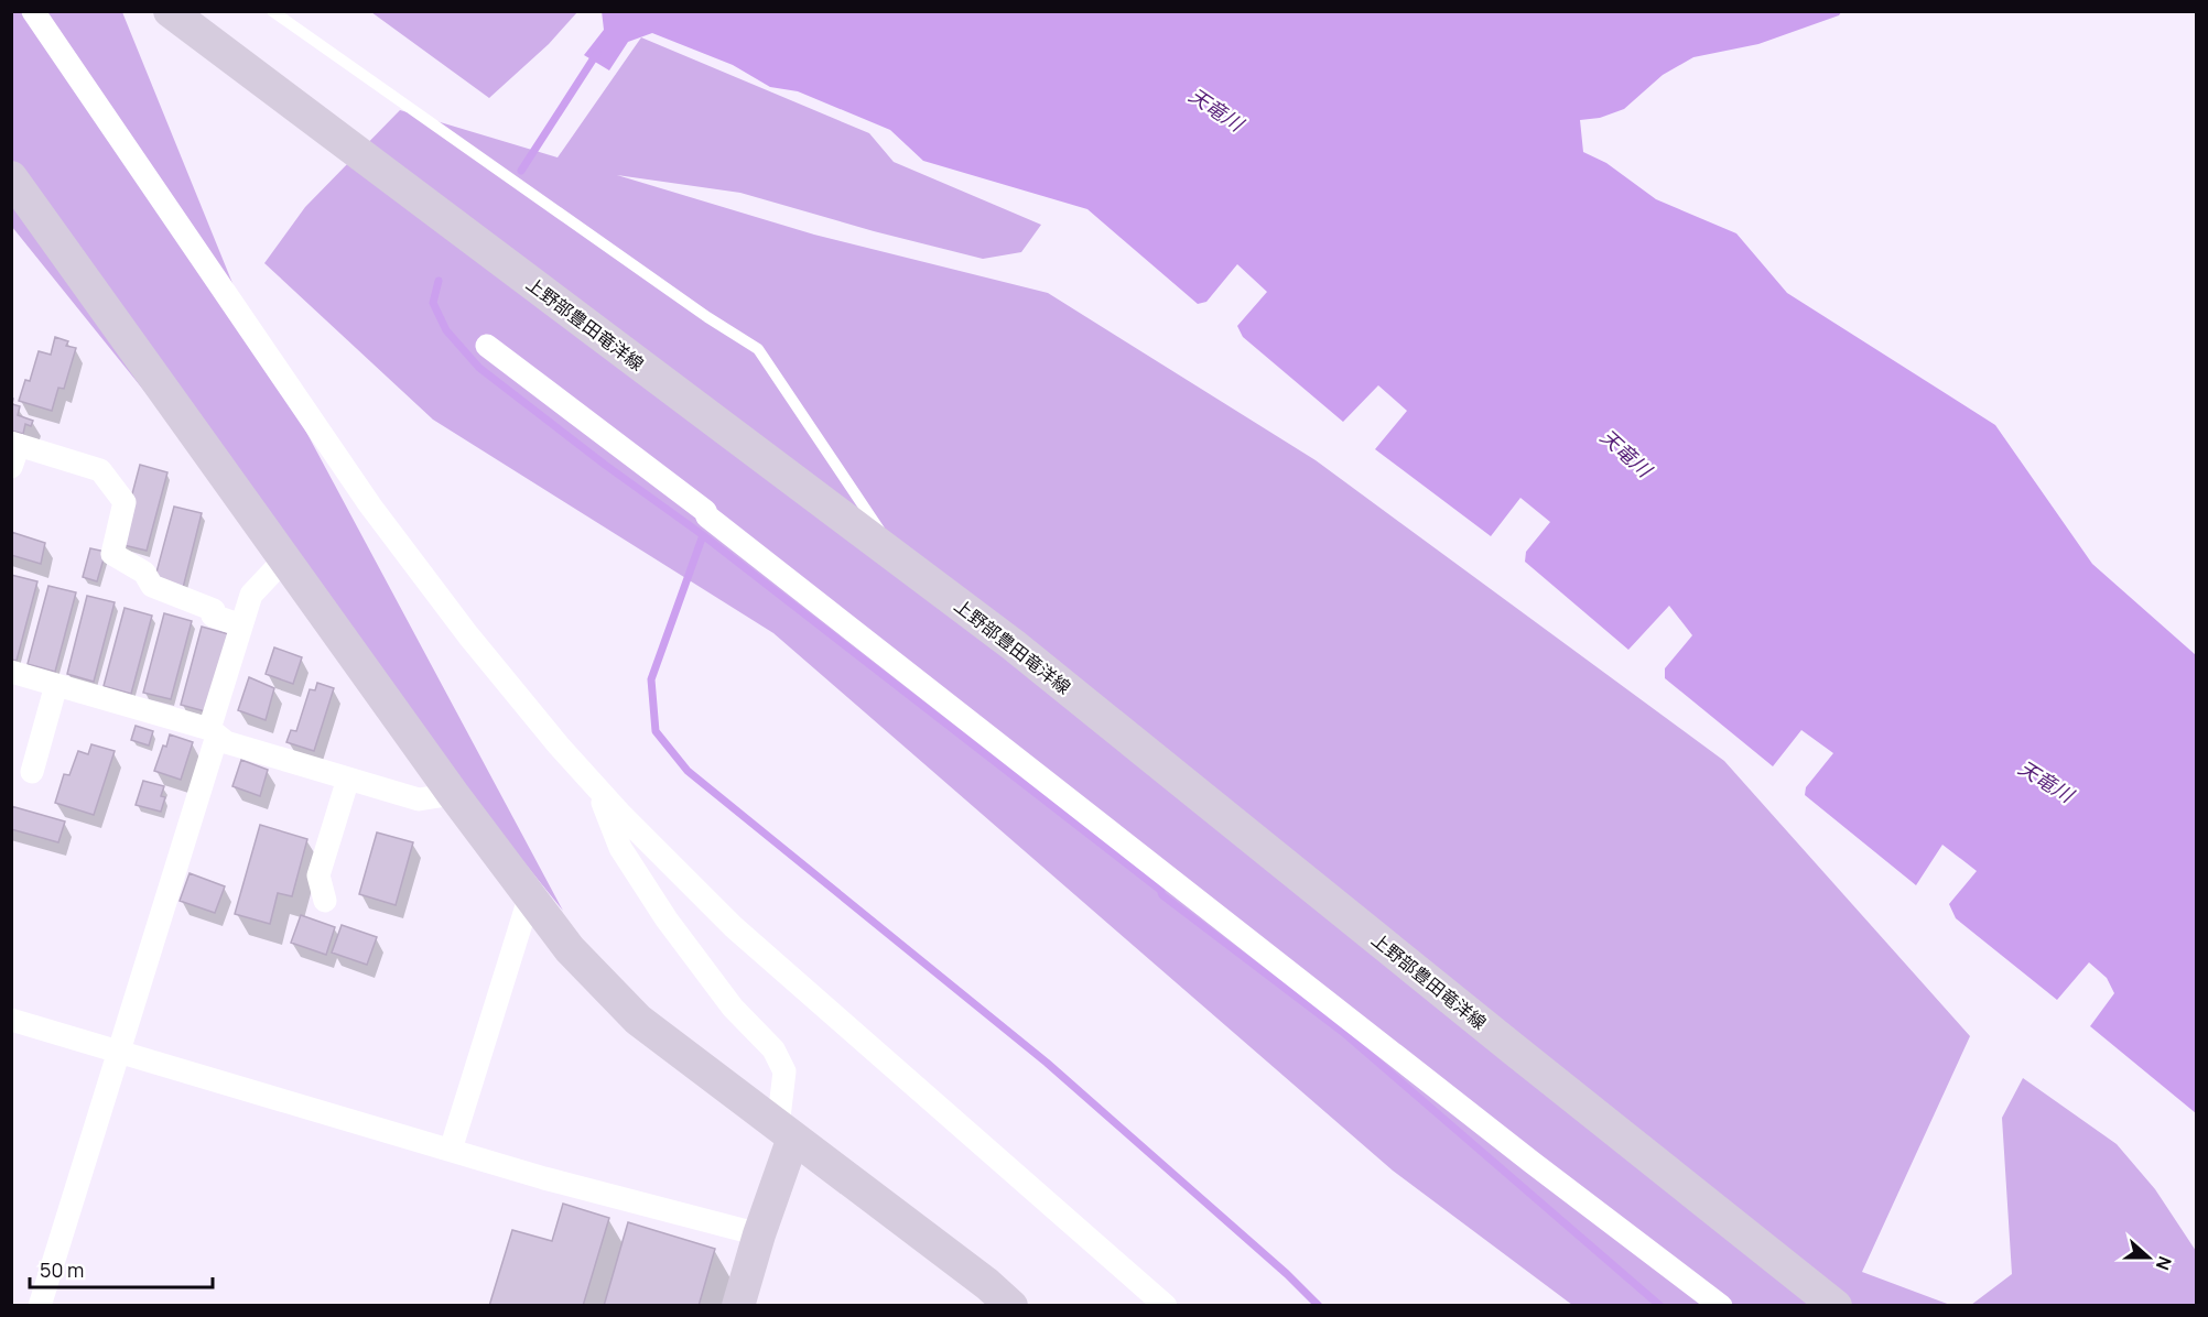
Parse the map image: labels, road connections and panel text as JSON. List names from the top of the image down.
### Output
{
  "streets": {
    "main road": ["上野部豊田竜洋線"]
  },
  "water": ["天竜川"],
  "scale_bar": "50 m",
  "north": "right"
}
